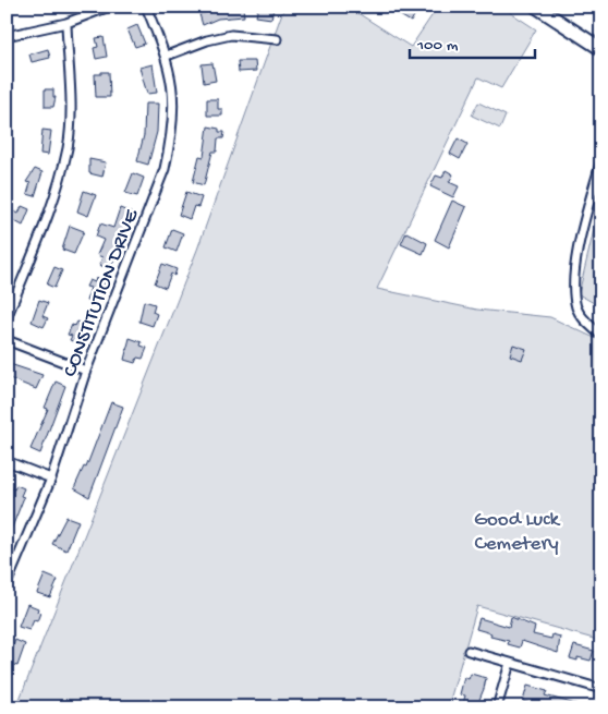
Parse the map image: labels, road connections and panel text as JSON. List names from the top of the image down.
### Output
{
  "streets": {
    "street": ["CONSTITUTION DRIVE"]
  },
  "parks": ["Good Luck Cemetery"],
  "scale_bar": "100 m"
}
